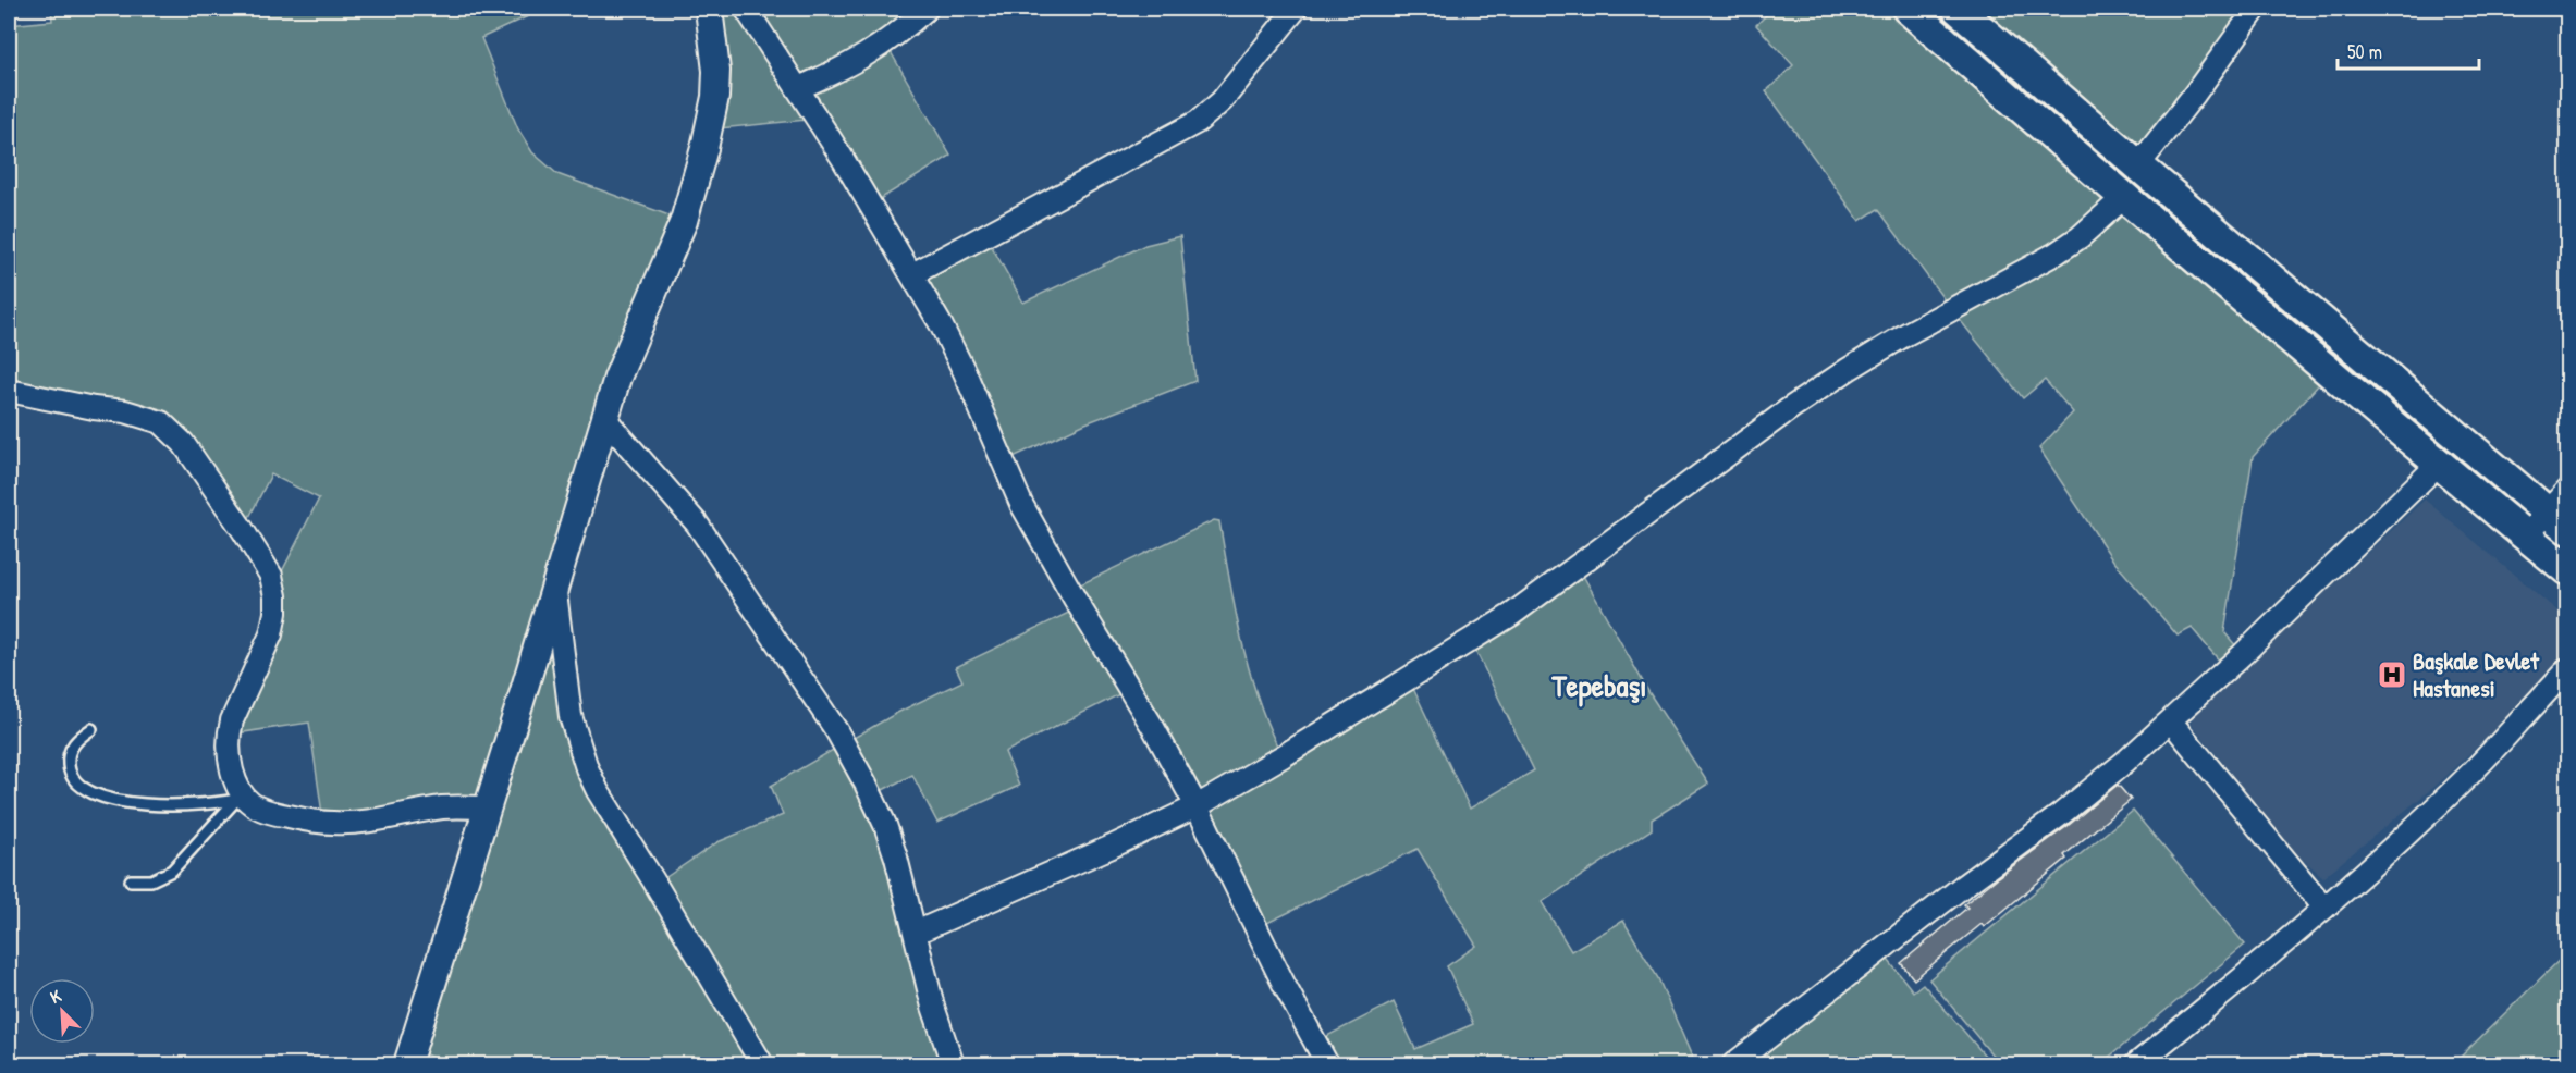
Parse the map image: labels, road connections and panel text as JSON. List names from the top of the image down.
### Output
{
  "districts": ["Tepebaşı"],
  "places": {
    "hospital": ["Başkale Devlet Hastanesi"]
  },
  "scale_bar": "50 m",
  "north": "top left"
}
